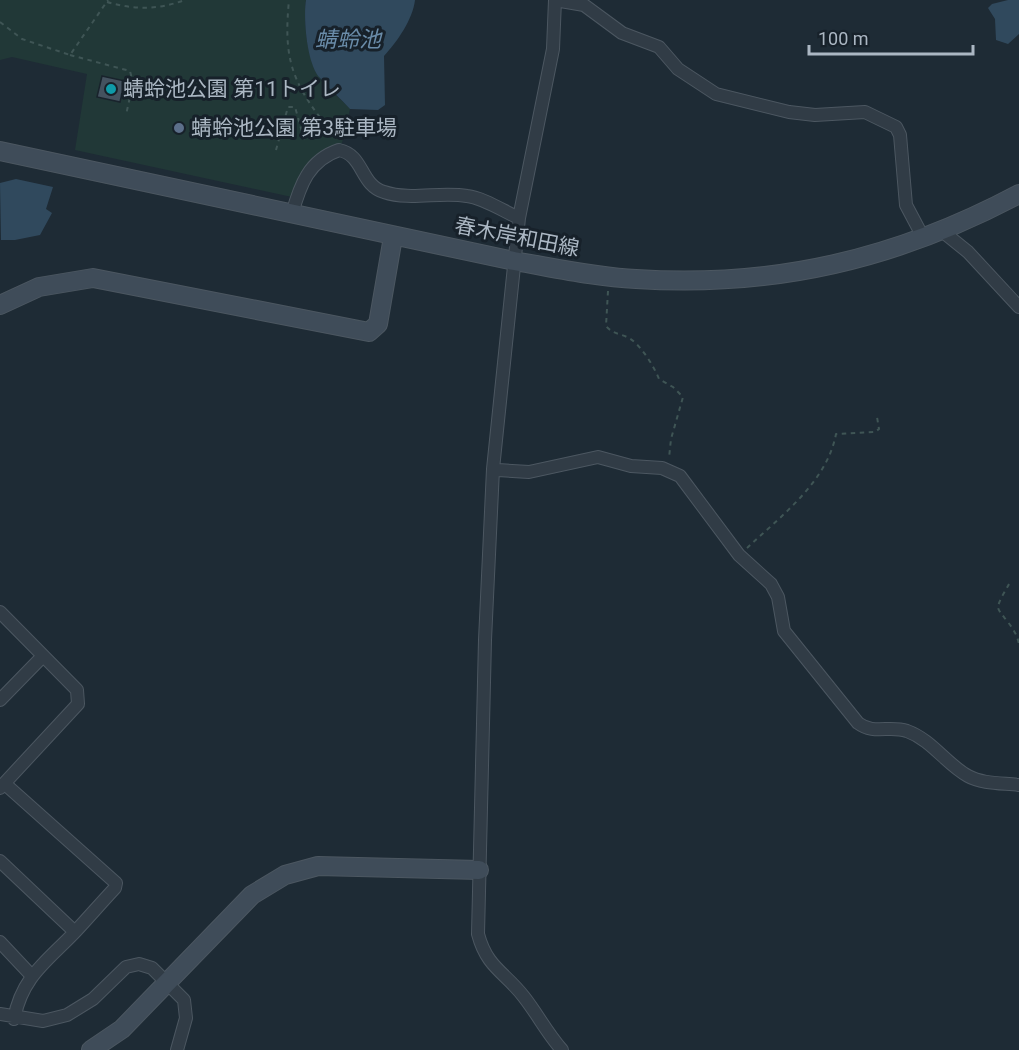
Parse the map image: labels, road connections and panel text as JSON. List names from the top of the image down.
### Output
{
  "streets": {
    "main road": ["春木岸和田線"]
  },
  "water": ["蜻蛉池"],
  "places": ["蜻蛉池公園 第11トイレ", "蜻蛉池公園 第3駐車場"],
  "scale_bar": "100 m"
}
